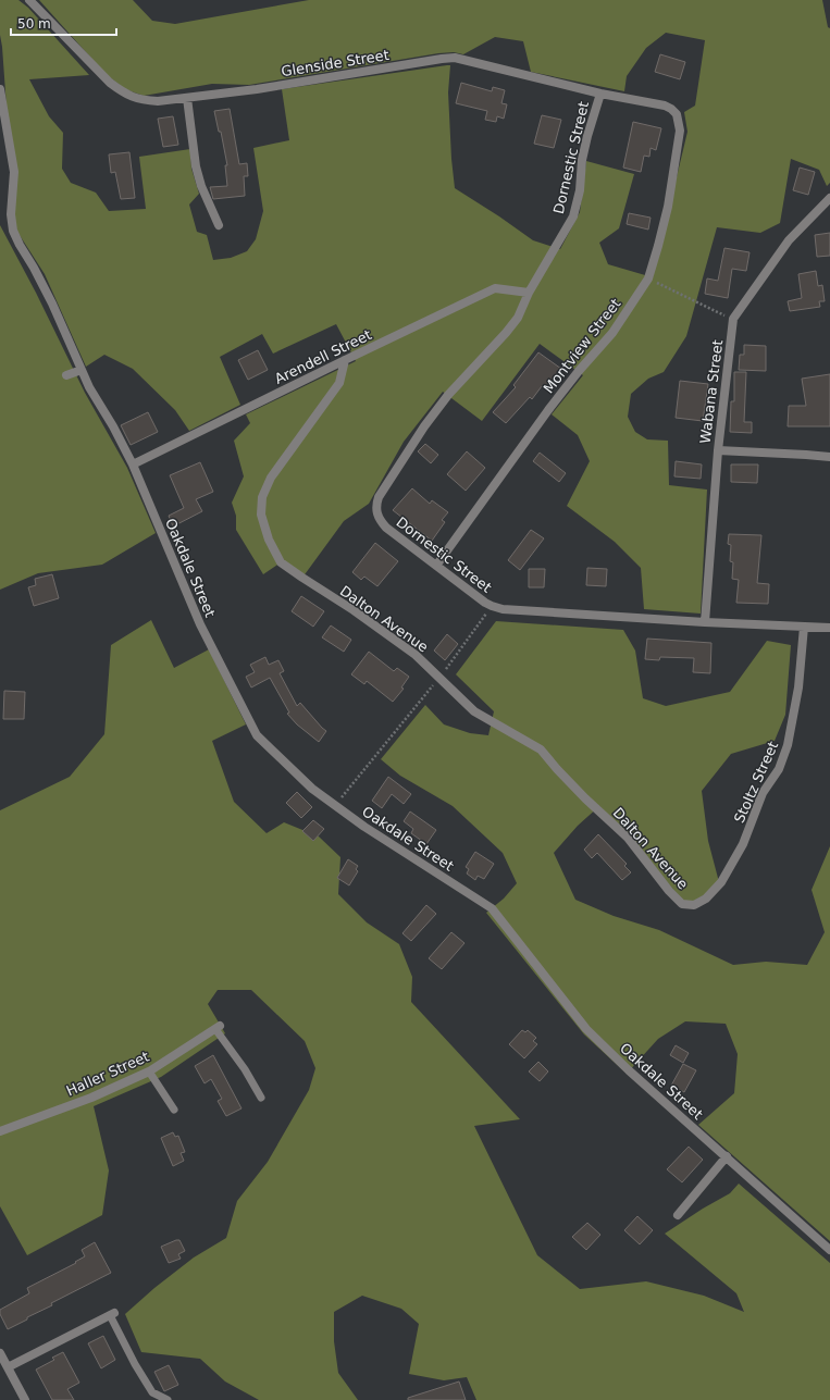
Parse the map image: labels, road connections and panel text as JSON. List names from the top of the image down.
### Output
{
  "streets": {
    "street": [
      "Glenside Street",
      "Dornestic Street",
      "Montview Street",
      "Arendell Street",
      "Wabana Street",
      "Oakdale Street",
      "Dalton Avenue",
      "Stoltz Street",
      "Haller Street"
    ]
  },
  "crossings": [
    ["Glenside Street", "Dornestic Street"],
    ["Glenside Street", "Montview Street"],
    ["Dornestic Street", "Montview Street"],
    ["Dornestic Street", "Arendell Street"],
    ["Dornestic Street", "Wabana Street"],
    ["Dornestic Street", "Stoltz Street"],
    ["Arendell Street", "Oakdale Street"],
    ["Arendell Street", "Dalton Avenue"],
    ["Dalton Avenue", "Stoltz Street"]
  ],
  "scale_bar": "50 m"
}
